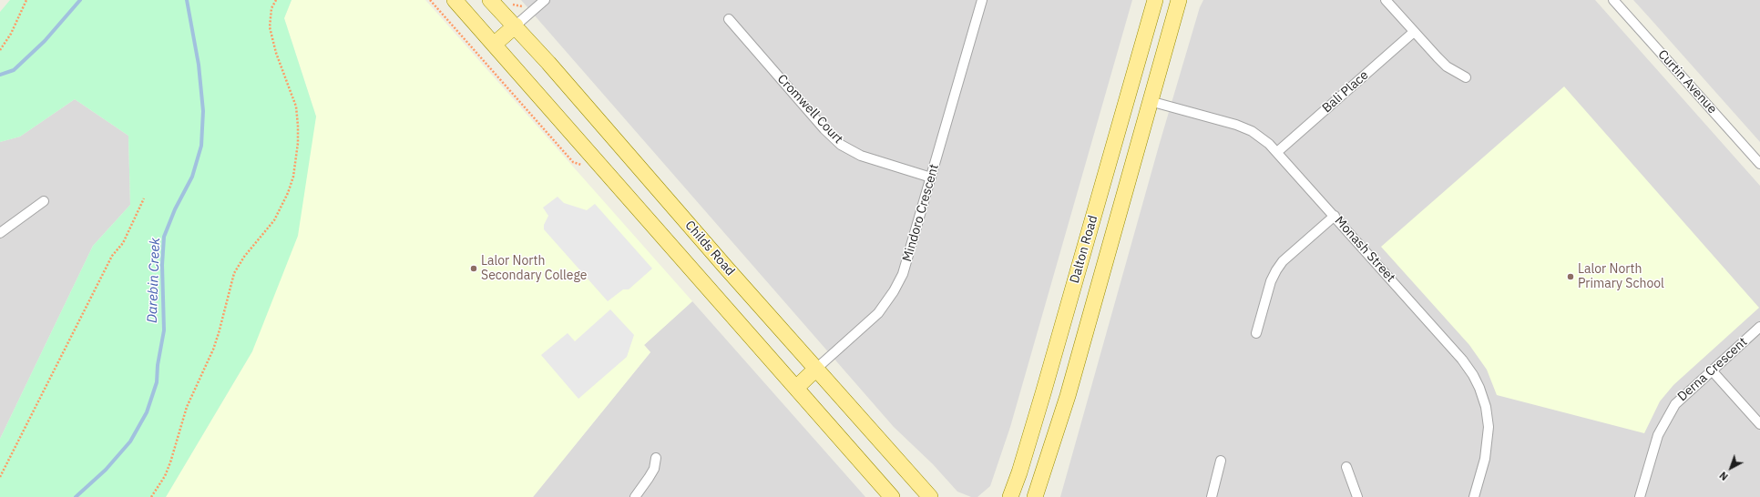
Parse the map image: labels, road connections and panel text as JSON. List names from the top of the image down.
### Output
{
  "streets": {
    "main road": [
      "Mindoro Crescent",
      "Childs Road",
      "Dalton Road",
      "Monash Street"
    ],
    "street": [
      "Curtin Avenue",
      "Bali Place",
      "Cromwell Court",
      "Derna Crescent"
    ]
  },
  "crossings": [
    ["Bali Place", "Monash Street"],
    ["Cromwell Court", "Mindoro Crescent"],
    ["Mindoro Crescent", "Childs Road"],
    ["Dalton Road", "Monash Street"]
  ],
  "water": ["Darebin Creek"],
  "places": ["Lalor North Secondary College", "Lalor North Primary School"],
  "north": "bottom left"
}
